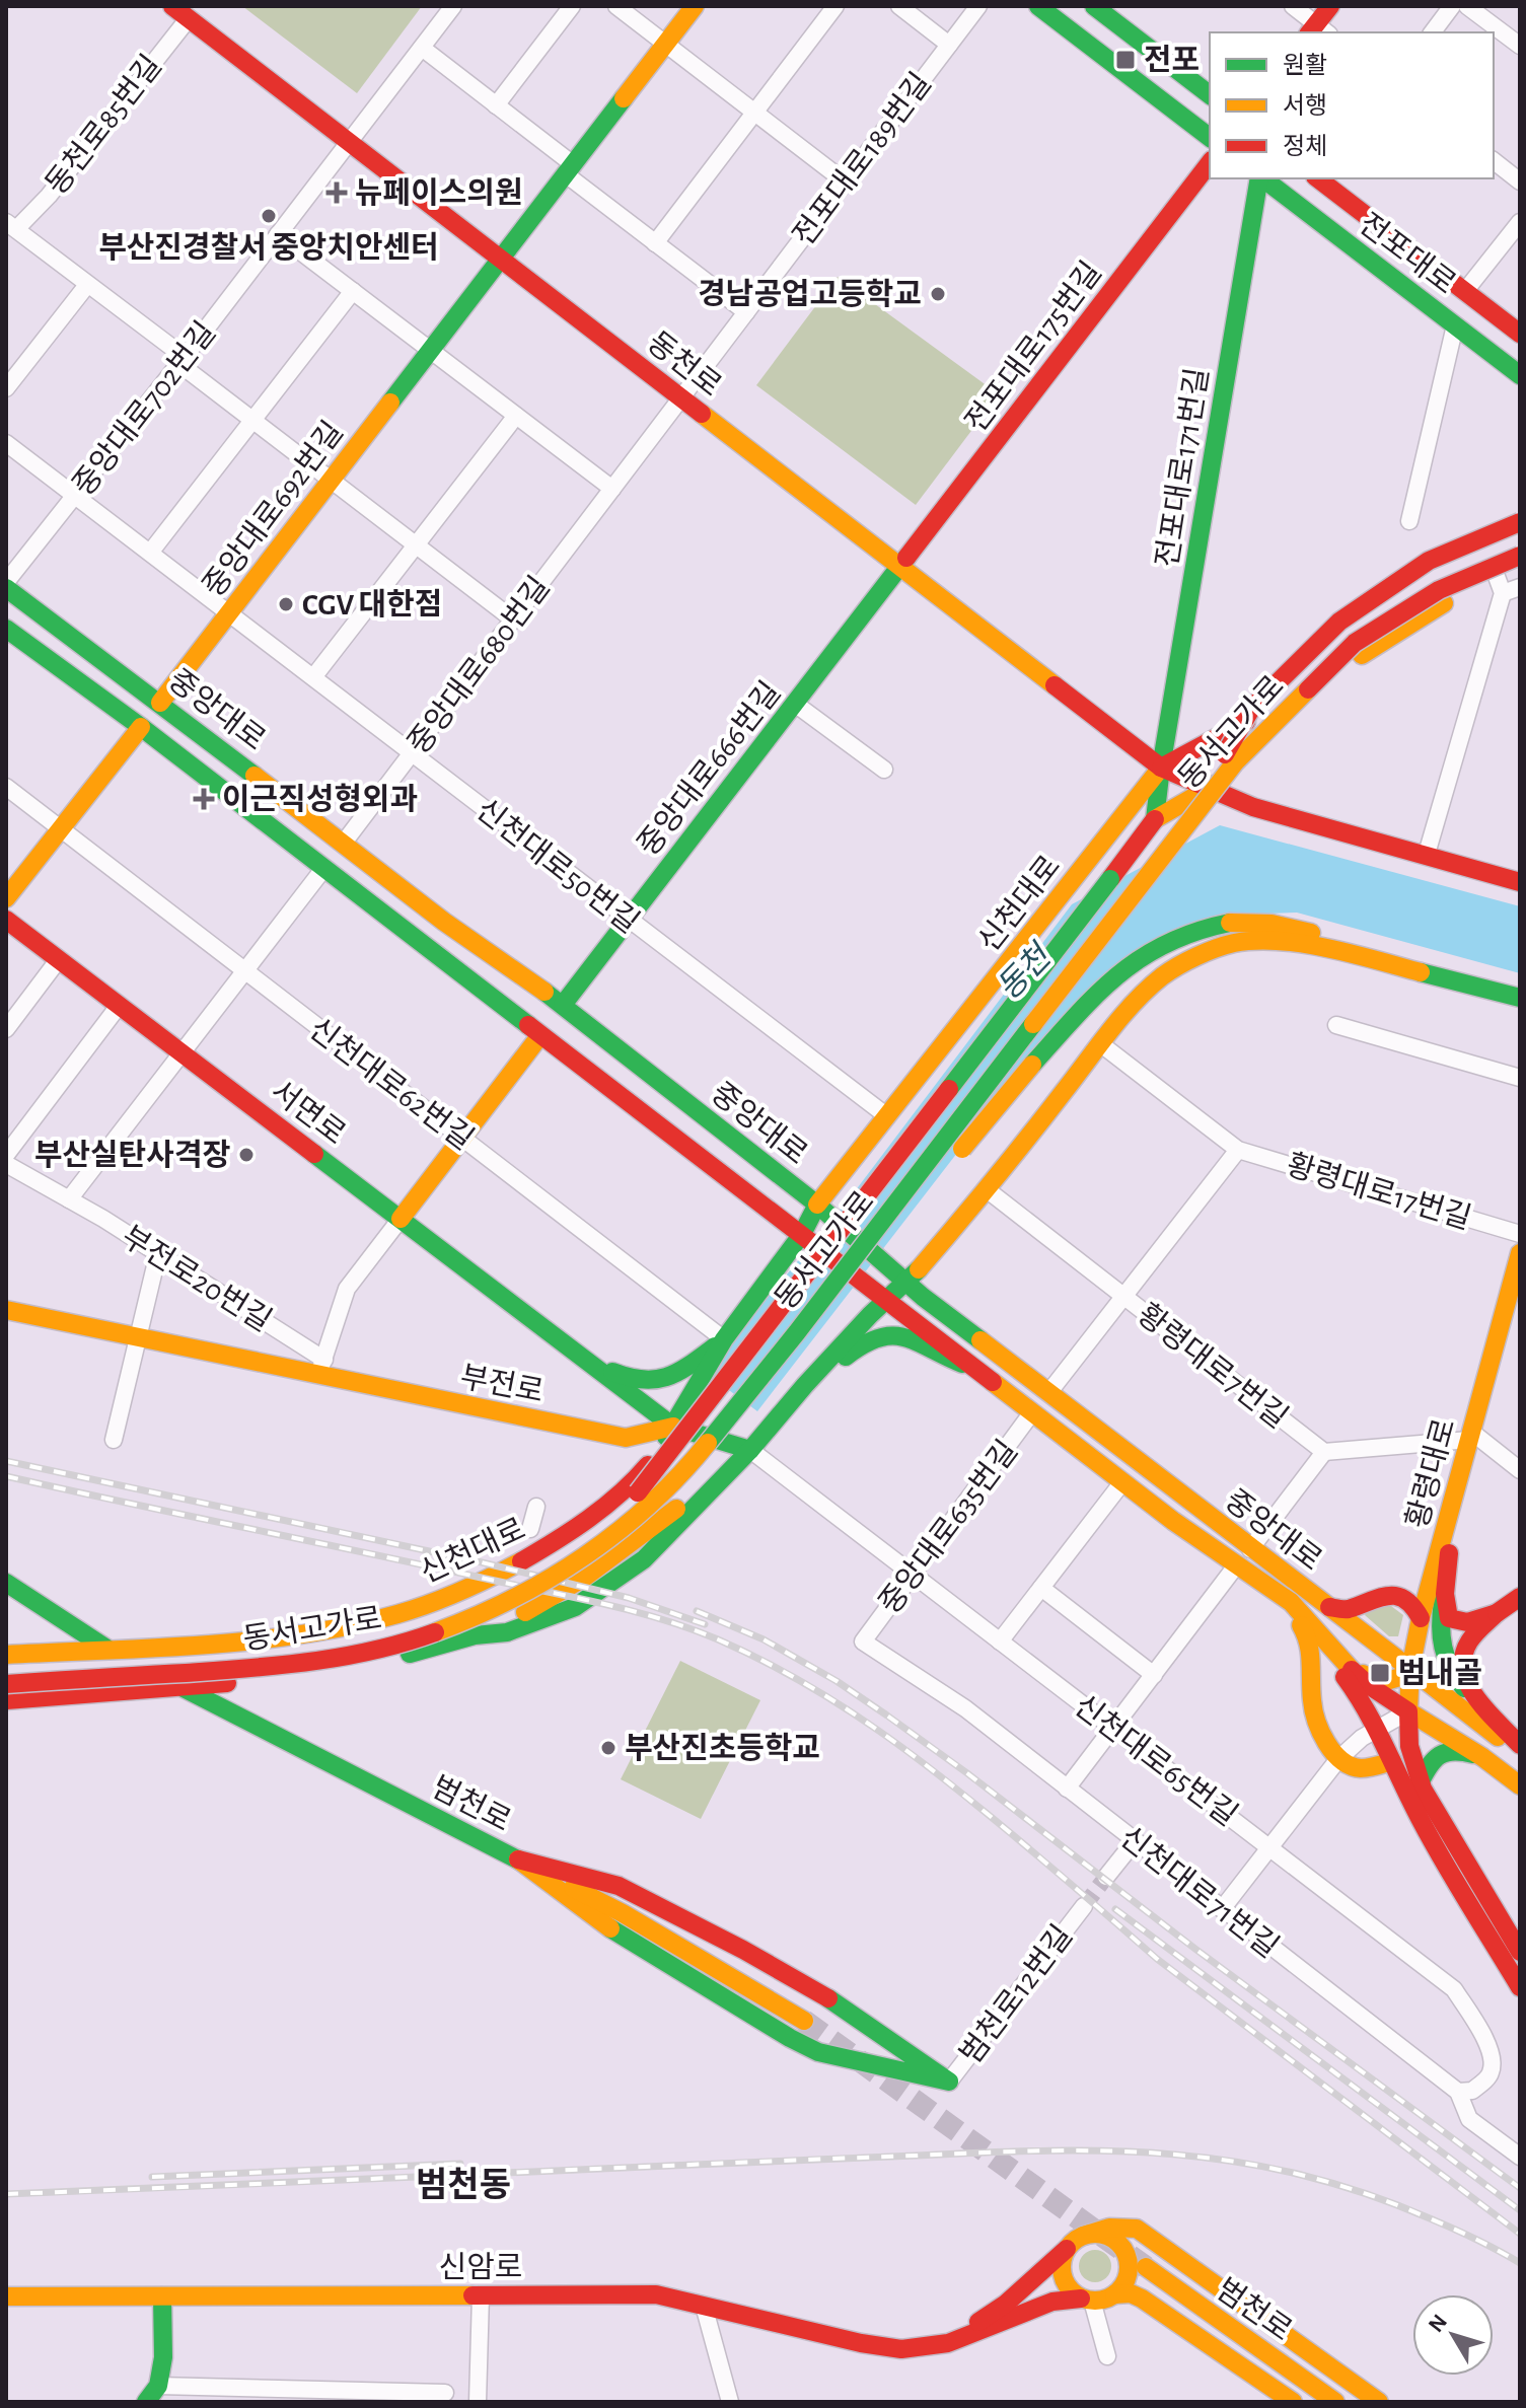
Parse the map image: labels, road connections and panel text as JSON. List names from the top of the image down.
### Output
{
  "streets": {
    "main road": [
      "전포대로",
      "전포대로175번길",
      "동천로",
      "전포대로171번길",
      "중앙대로692번길",
      "중앙대로",
      "동서고가로",
      "중앙대로666번길",
      "신천대로",
      "서면로",
      "부전로",
      "황령대로",
      "범천로",
      "신암로"
    ],
    "street": [
      "동천로85번길",
      "전포대로189번길",
      "중앙대로702번길",
      "중앙대로680번길",
      "신천대로50번길",
      "신천대로62번길",
      "황령대로17번길",
      "부전로20번길",
      "황령대로7번길",
      "중앙대로635번길",
      "신천대로65번길",
      "신천대로71번길",
      "범천로12번길"
    ]
  },
  "crossings": [
    ["동천로85번길", "동천로"],
    ["전포대로189번길", "동천로"],
    ["전포대로189번길", "중앙대로680번길"],
    ["전포대로175번길", "동천로"],
    ["전포대로175번길", "중앙대로666번길"],
    ["동천로", "중앙대로702번길"],
    ["동천로", "전포대로171번길"],
    ["동천로", "중앙대로692번길"],
    ["동천로", "중앙대로680번길"],
    ["동천로", "중앙대로666번길"],
    ["동천로", "신천대로"],
    ["중앙대로702번길", "신천대로50번길"],
    ["전포대로171번길", "신천대로"],
    ["중앙대로692번길", "중앙대로"],
    ["중앙대로692번길", "신천대로50번길"],
    ["중앙대로680번길", "중앙대로"],
    ["중앙대로680번길", "신천대로50번길"],
    ["중앙대로", "중앙대로666번길"],
    ["중앙대로", "신천대로"],
    ["중앙대로", "황령대로"],
    ["중앙대로", "중앙대로635번길"],
    ["중앙대로666번길", "신천대로50번길"],
    ["신천대로50번길", "신천대로"],
    ["신천대로", "신천대로62번길"],
    ["신천대로", "서면로"],
    ["신천대로", "부전로"],
    ["신천대로", "범천로"],
    ["신천대로62번길", "서면로"],
    ["서면로", "부전로"],
    ["부전로20번길", "부전로"],
    ["중앙대로635번길", "신천대로65번길"],
    ["중앙대로635번길", "신천대로71번길"],
    ["신천대로65번길", "신천대로71번길"]
  ],
  "districts": ["범천동"],
  "water": ["동천"],
  "places": {
    "transit": ["전포", "범내골"],
    "health": ["뉴페이스의원", "이근직성형외과"],
    "other": [
      "부산진경찰서 중앙치안센터",
      "경남공업고등학교",
      "CGV 대한점",
      "부산실탄사격장",
      "부산진초등학교"
    ]
  },
  "legend": ["원활", "서행", "정체"],
  "north": "top left"
}
